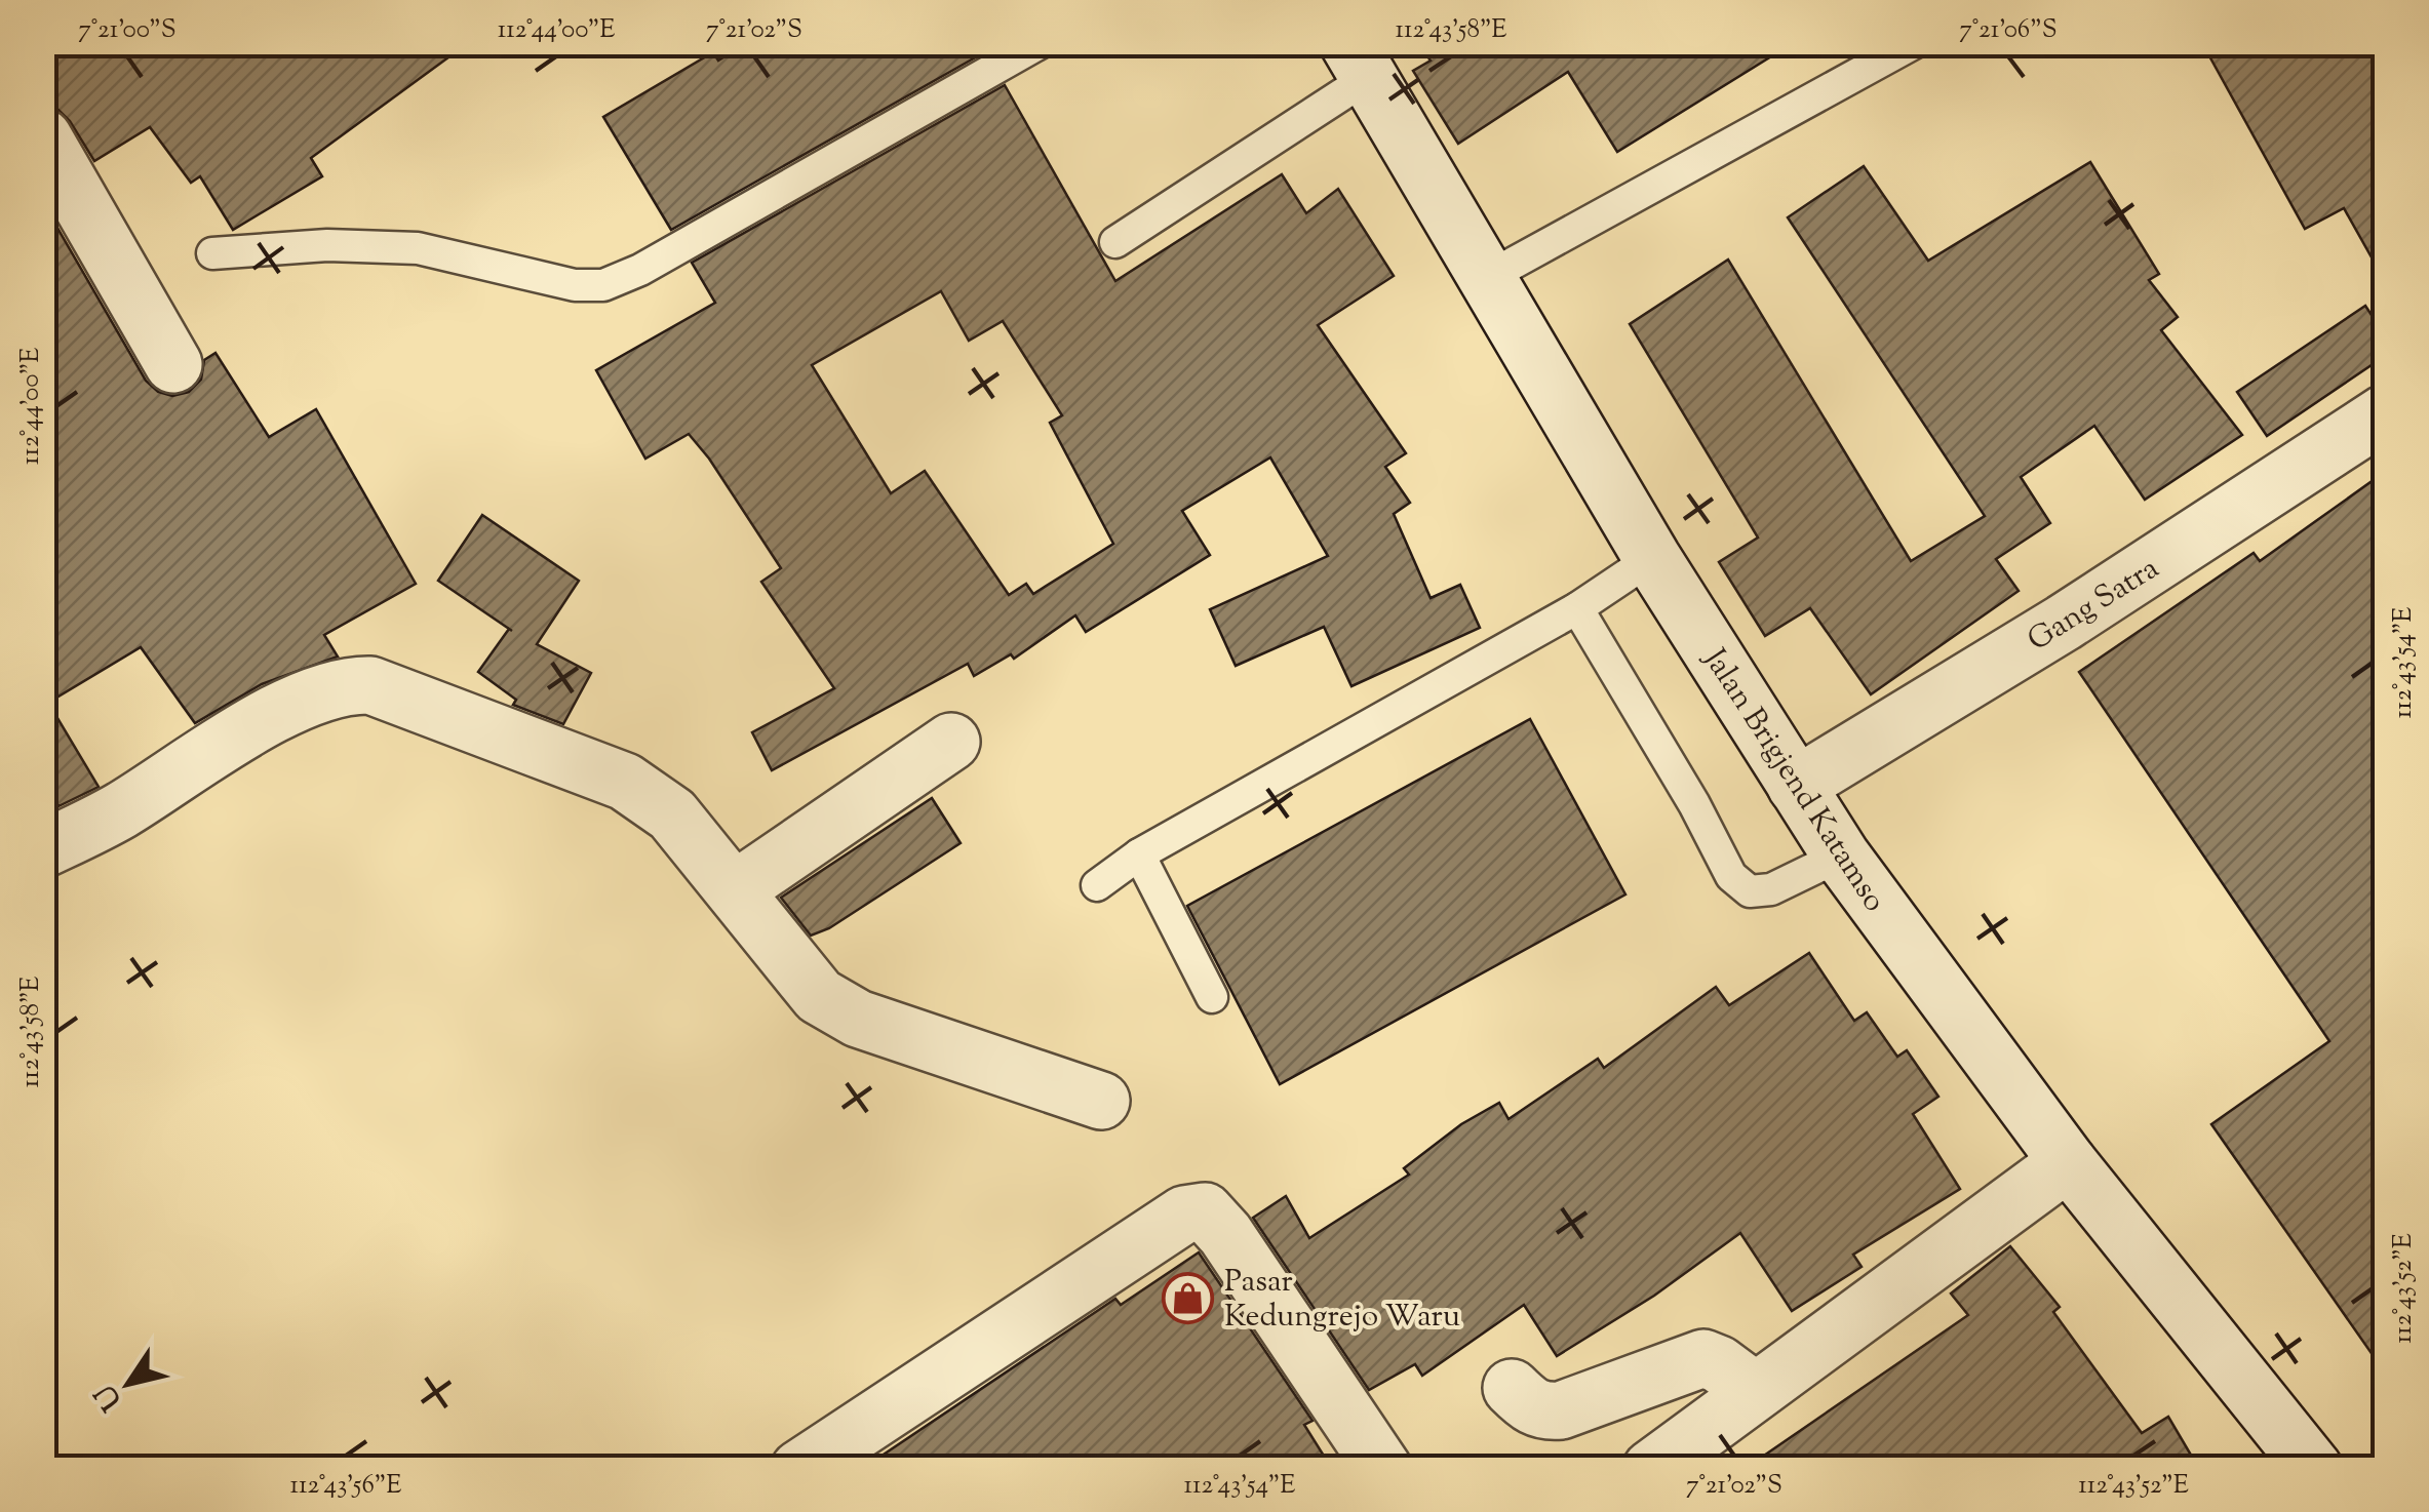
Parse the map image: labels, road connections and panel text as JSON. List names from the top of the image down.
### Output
{
  "streets": {
    "street": ["Gang Satra", "Jalan Brigjend Katamso"]
  },
  "crossings": [
    ["Gang Satra", "Jalan Brigjend Katamso"]
  ],
  "places": {
    "shop": ["Pasar Kedungrejo Waru"]
  },
  "north": "bottom left",
  "coordinates": [
    "7°21'00\"S",
    "112°44'00\"E",
    "7°21'02\"S",
    "112°43'58\"E",
    "7°21'06\"S",
    "112°43'54\"E",
    "112°43'52\"E",
    "112°43'56\"E"
  ]
}
